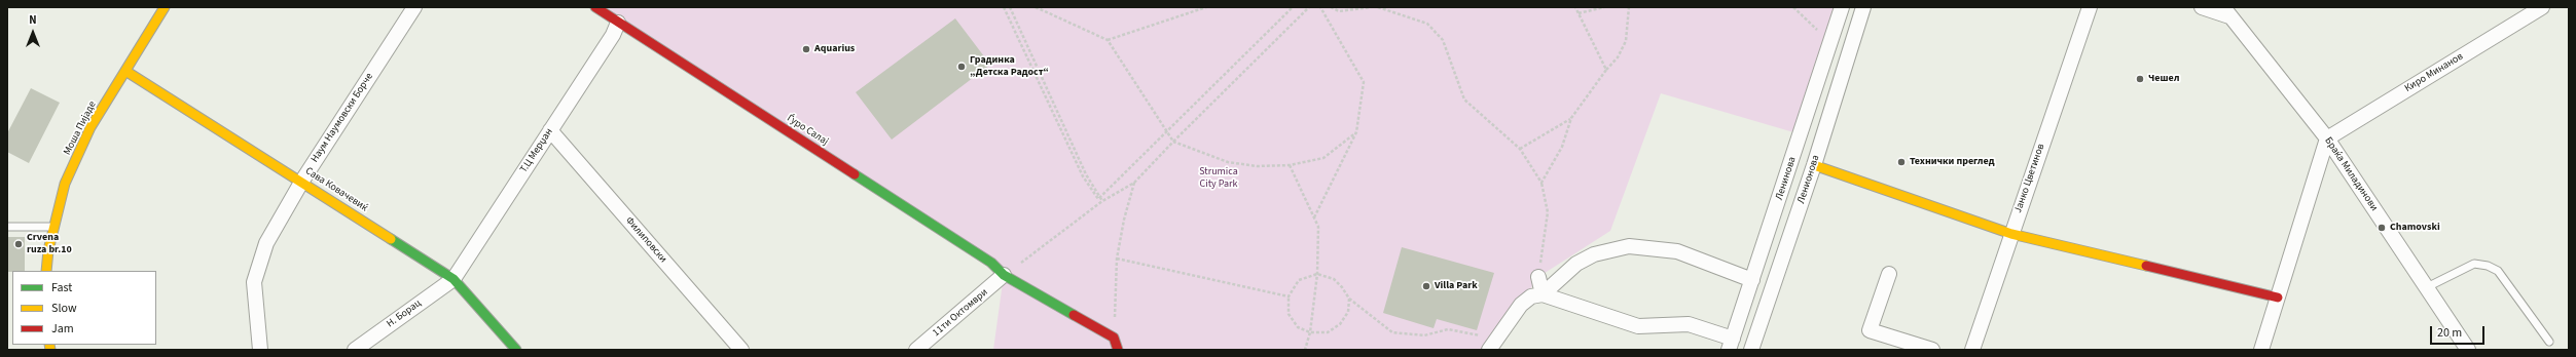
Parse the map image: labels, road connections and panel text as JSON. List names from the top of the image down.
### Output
{
  "streets": {
    "street": [
      "Киро Минанов",
      "Наум Наумовски Борче",
      "Моша Пијаде",
      "Ѓуро Салај",
      "Т.Ц Мерџан",
      "Браќа Миладинови",
      "Ленинова",
      "Јанко Цветинов",
      "Ленионова",
      "Сава Ковачевиќ",
      "Филиповски",
      "11ти Октомври",
      "Н. Борац"
    ]
  },
  "crossings": [
    ["Киро Минанов", "Браќа Миладинови"],
    ["Наум Наумовски Борче", "Сава Ковачевиќ"],
    ["Моша Пијаде", "Сава Ковачевиќ"],
    ["Ѓуро Салај", "Т.Ц Мерџан"],
    ["Ѓуро Салај", "11ти Октомври"],
    ["Т.Ц Мерџан", "Сава Ковачевиќ"],
    ["Т.Ц Мерџан", "Филиповски"],
    ["Т.Ц Мерџан", "Н. Борац"],
    ["Сава Ковачевиќ", "Н. Борац"]
  ],
  "parks": ["Strumica City Park"],
  "places": [
    "Aquarius",
    "Градинка „Детска Радост“",
    "Чешел",
    "Технички преглед",
    "Chamovski",
    "Crvena ruza br.10",
    "Villa Park"
  ],
  "legend": ["Fast", "Slow", "Jam"],
  "scale_bar": "20 m",
  "north": "top"
}
